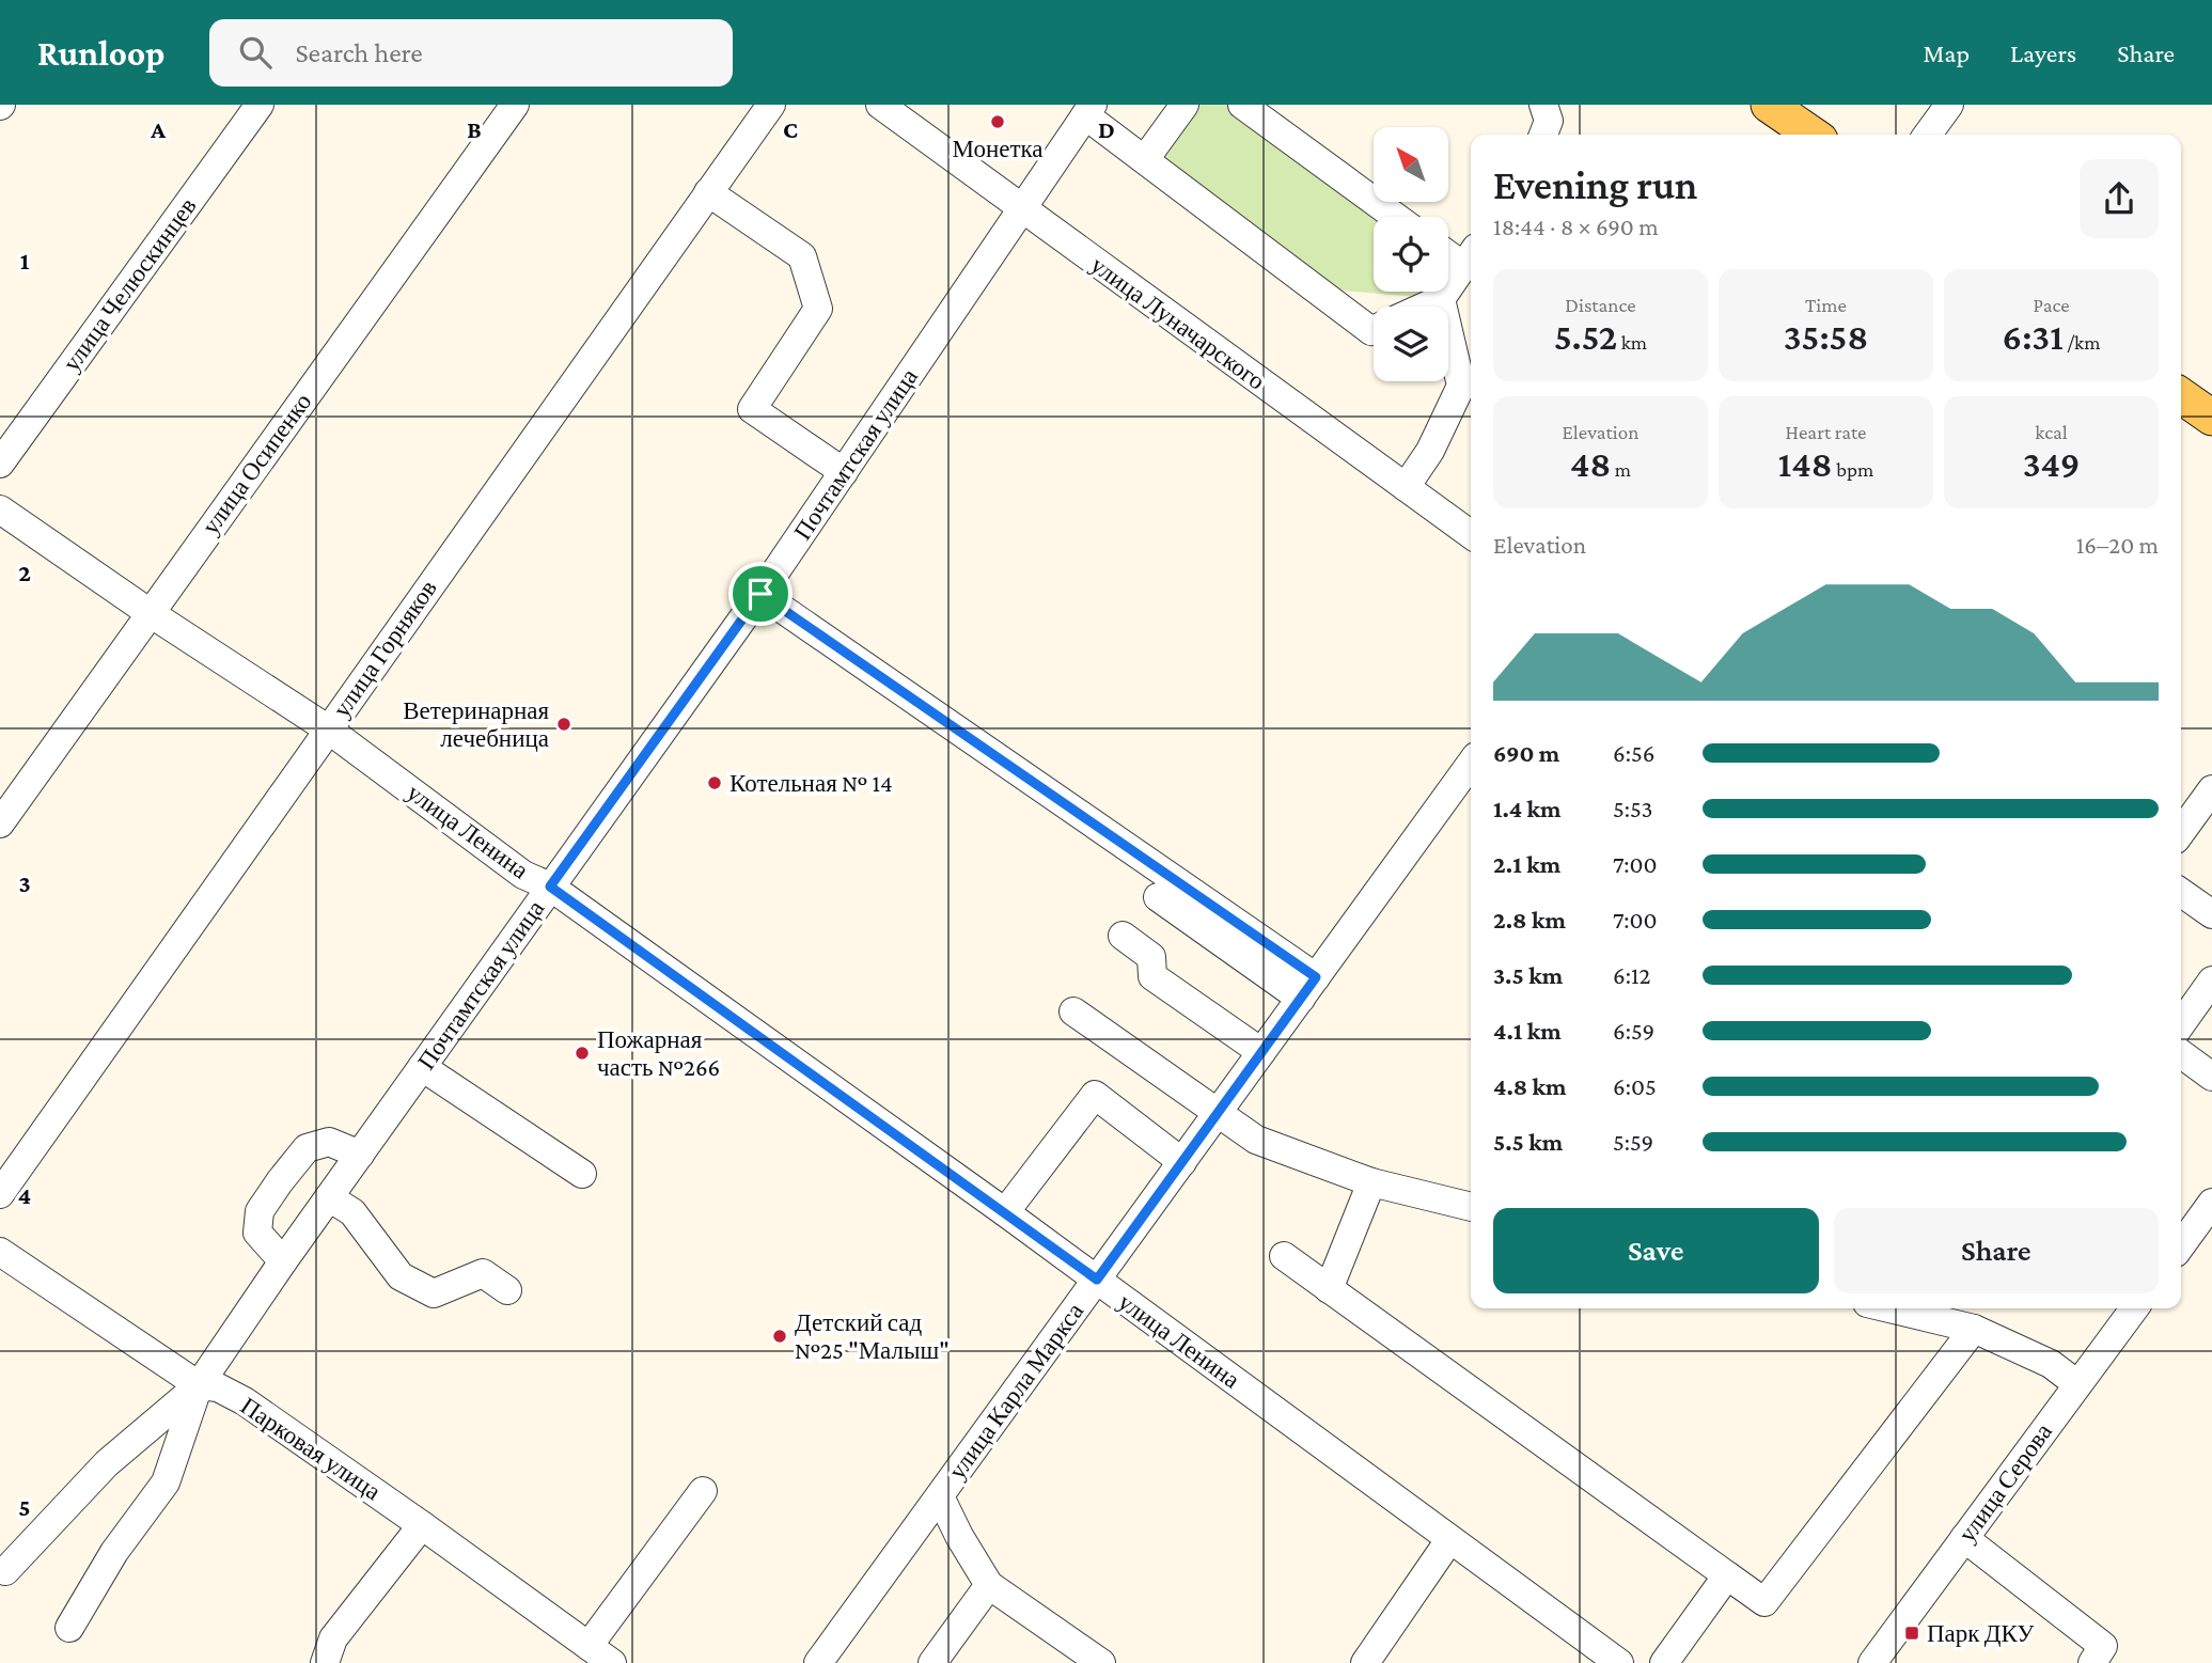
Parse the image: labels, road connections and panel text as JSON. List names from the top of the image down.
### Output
{
  "streets": {
    "street": [
      "улица Челюскинцев",
      "улица Луначарского",
      "Почтамтская улица",
      "улица Осипенко",
      "улица Горняков",
      "улица Ленина",
      "улица Карла Маркса",
      "Парковая улица",
      "улица Серова"
    ]
  },
  "crossings": [
    ["улица Луначарского", "Почтамтская улица"],
    ["Почтамтская улица", "улица Ленина"],
    ["Почтамтская улица", "Парковая улица"],
    ["улица Осипенко", "улица Ленина"],
    ["улица Горняков", "улица Ленина"],
    ["улица Ленина", "улица Карла Маркса"]
  ],
  "places": {
    "other": [
      "Монетка",
      "Ветеринарная лечебница",
      "Котельная № 14",
      "Пожарная часть №266",
      "Детский сад №25 \"Малыш\""
    ],
    "transit": ["Парк ДКУ"]
  },
  "north": "top left",
  "page": {
    "header": "Runloop",
    "search": "Search here",
    "nav": ["Map", "Layers", "Share"],
    "heading": ["Evening run", "18:44 · 8 × 690 m"],
    "stats": [
      ["Distance", "5.52 km"],
      ["Time", "35:58"],
      ["Pace", "6:31 /km"],
      ["Elevation", "48 m"],
      ["Heart rate", "148 bpm"],
      ["kcal", "349"]
    ],
    "chart": ["Elevation", "16–20 m"],
    "list": [
      {
        "name": "690 m",
        "note": "6:56"
      },
      {
        "name": "1.4 km",
        "note": "5:53"
      },
      {
        "name": "2.1 km",
        "note": "7:00"
      },
      {
        "name": "2.8 km",
        "note": "7:00"
      },
      {
        "name": "3.5 km",
        "note": "6:12"
      },
      {
        "name": "4.1 km",
        "note": "6:59"
      },
      {
        "name": "4.8 km",
        "note": "6:05"
      },
      {
        "name": "5.5 km",
        "note": "5:59"
      }
    ],
    "buttons": ["Save", "Share"]
  },
  "grid": {
    "columns": [
      "A",
      "B",
      "C",
      "D"
    ],
    "rows": [
      "1",
      "2",
      "3",
      "4",
      "5"
    ]
  }
}
